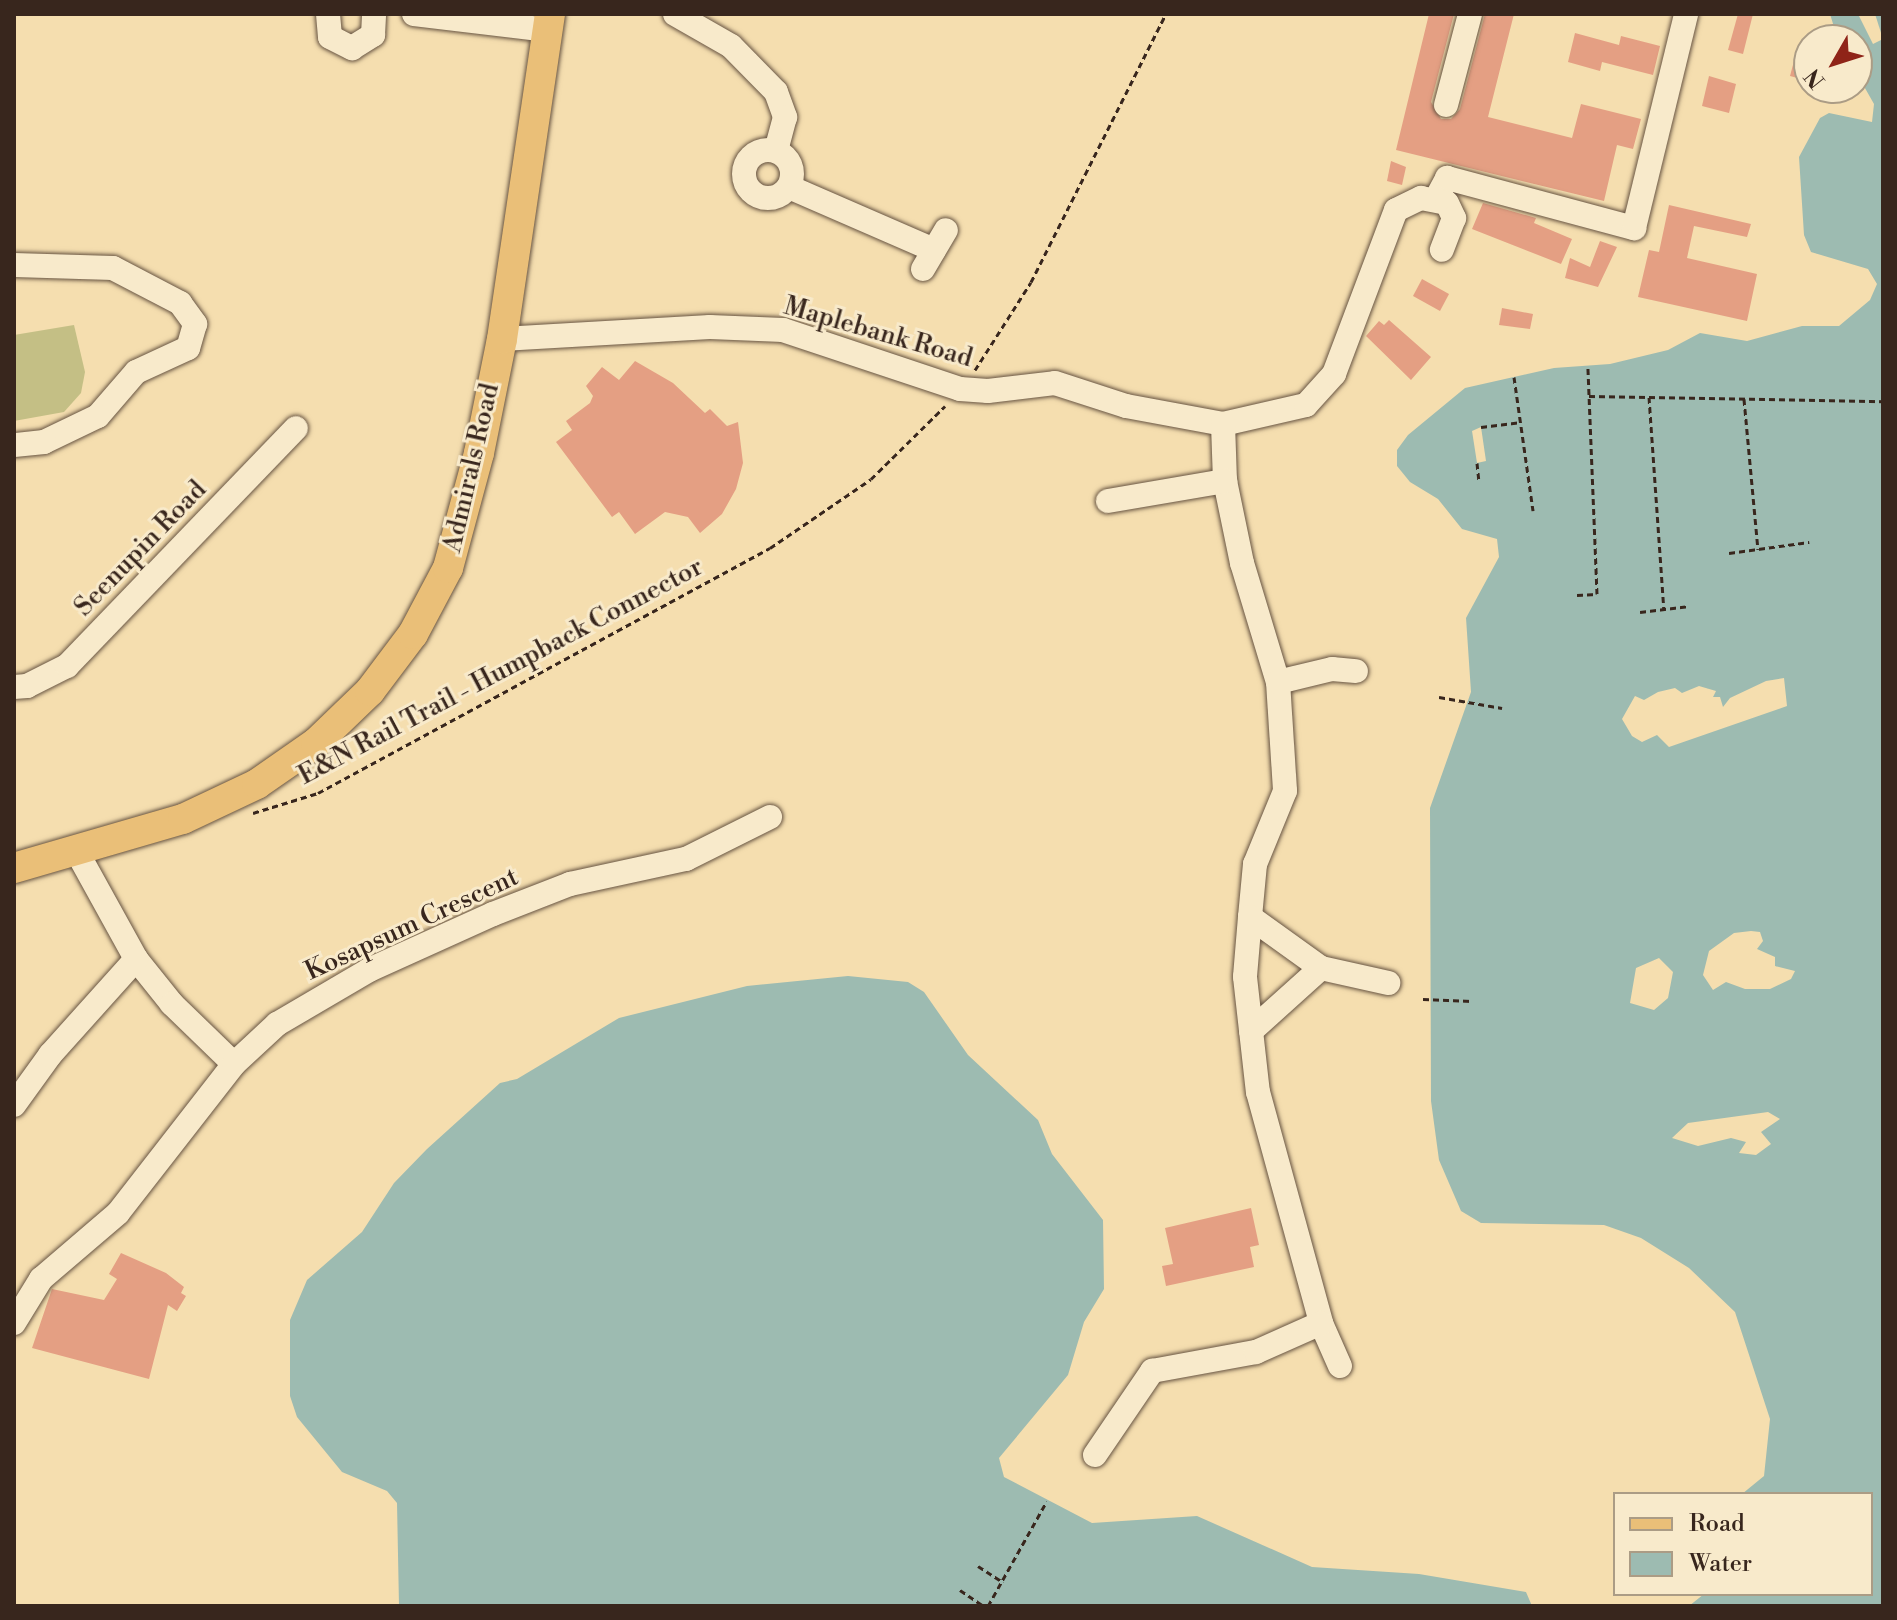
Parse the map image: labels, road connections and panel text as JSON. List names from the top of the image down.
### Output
{
  "streets": {
    "main road": ["Admirals Road"],
    "street": ["Maplebank Road", "Seenupin Road", "Kosapsum Crescent"],
    "path": ["E&N Rail Trail - Humpback Connector"]
  },
  "crossings": [
    ["Maplebank Road", "Admirals Road"]
  ],
  "legend": ["Road", "Water"],
  "north": "bottom left"
}
